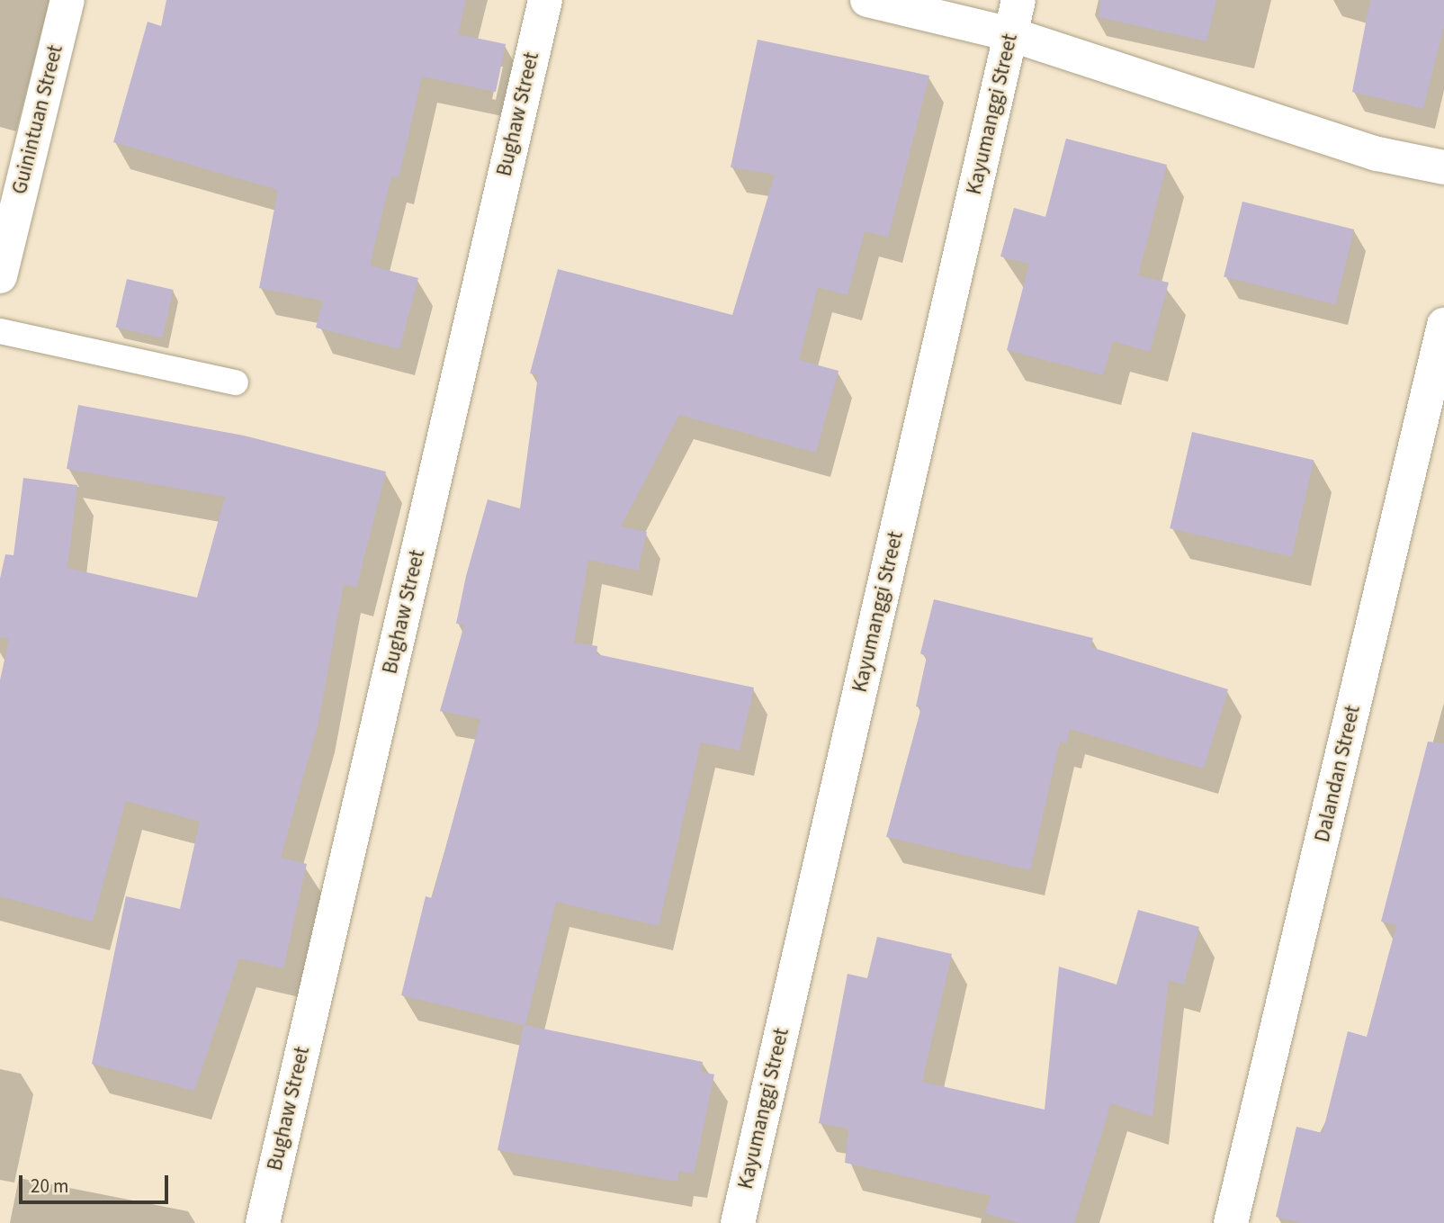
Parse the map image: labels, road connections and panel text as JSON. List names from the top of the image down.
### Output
{
  "streets": {
    "street": [
      "Bughaw Street",
      "Kayumanggi Street",
      "Guinintuan Street",
      "Dalandan Street"
    ]
  },
  "scale_bar": "20 m"
}
